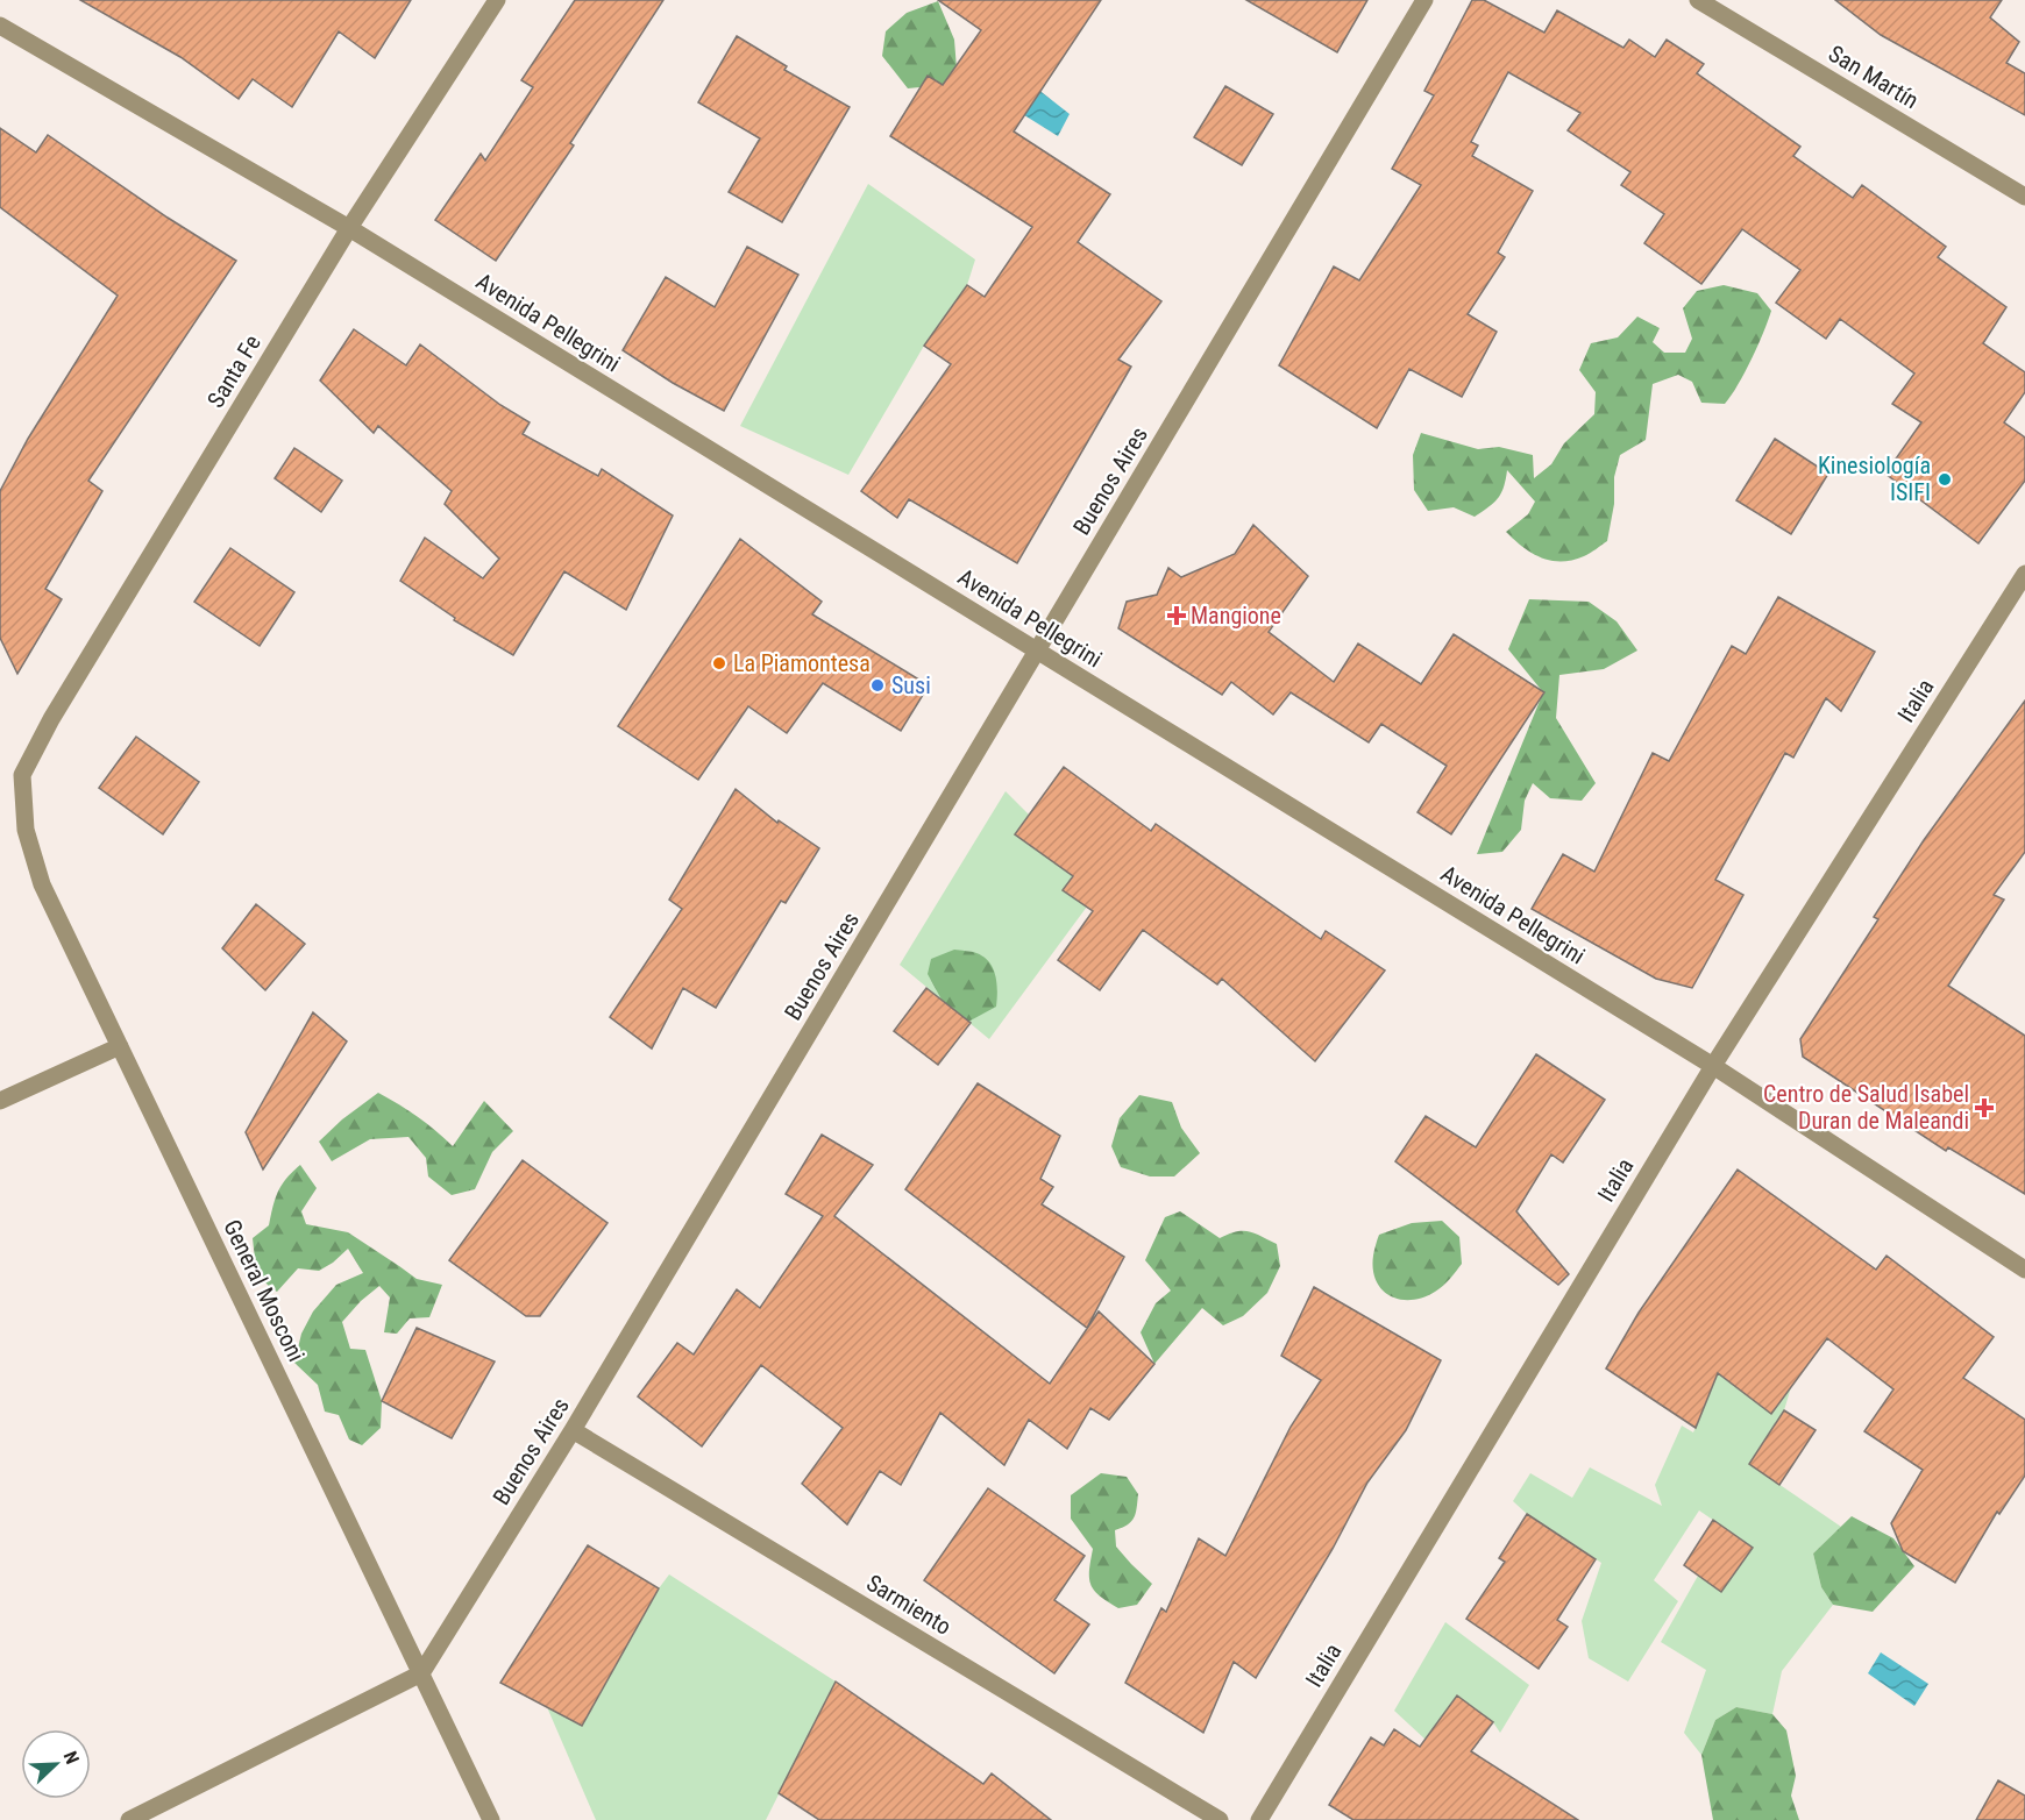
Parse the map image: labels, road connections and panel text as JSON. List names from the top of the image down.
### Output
{
  "streets": {
    "street": [
      "San Martín",
      "Avenida Pellegrini",
      "Santa Fe",
      "Buenos Aires",
      "Italia",
      "General Mosconi",
      "Sarmiento"
    ]
  },
  "crossings": [
    ["Avenida Pellegrini", "Santa Fe"],
    ["Avenida Pellegrini", "Buenos Aires"],
    ["Avenida Pellegrini", "Italia"],
    ["Santa Fe", "General Mosconi"],
    ["Buenos Aires", "General Mosconi"],
    ["Buenos Aires", "Sarmiento"]
  ],
  "places": {
    "other": ["Kinesiología ISIFI", "La Piamontesa", "Susi"],
    "health": ["Mangione", "Centro de Salud Isabel Duran de Maleandi"]
  },
  "north": "top right"
}
